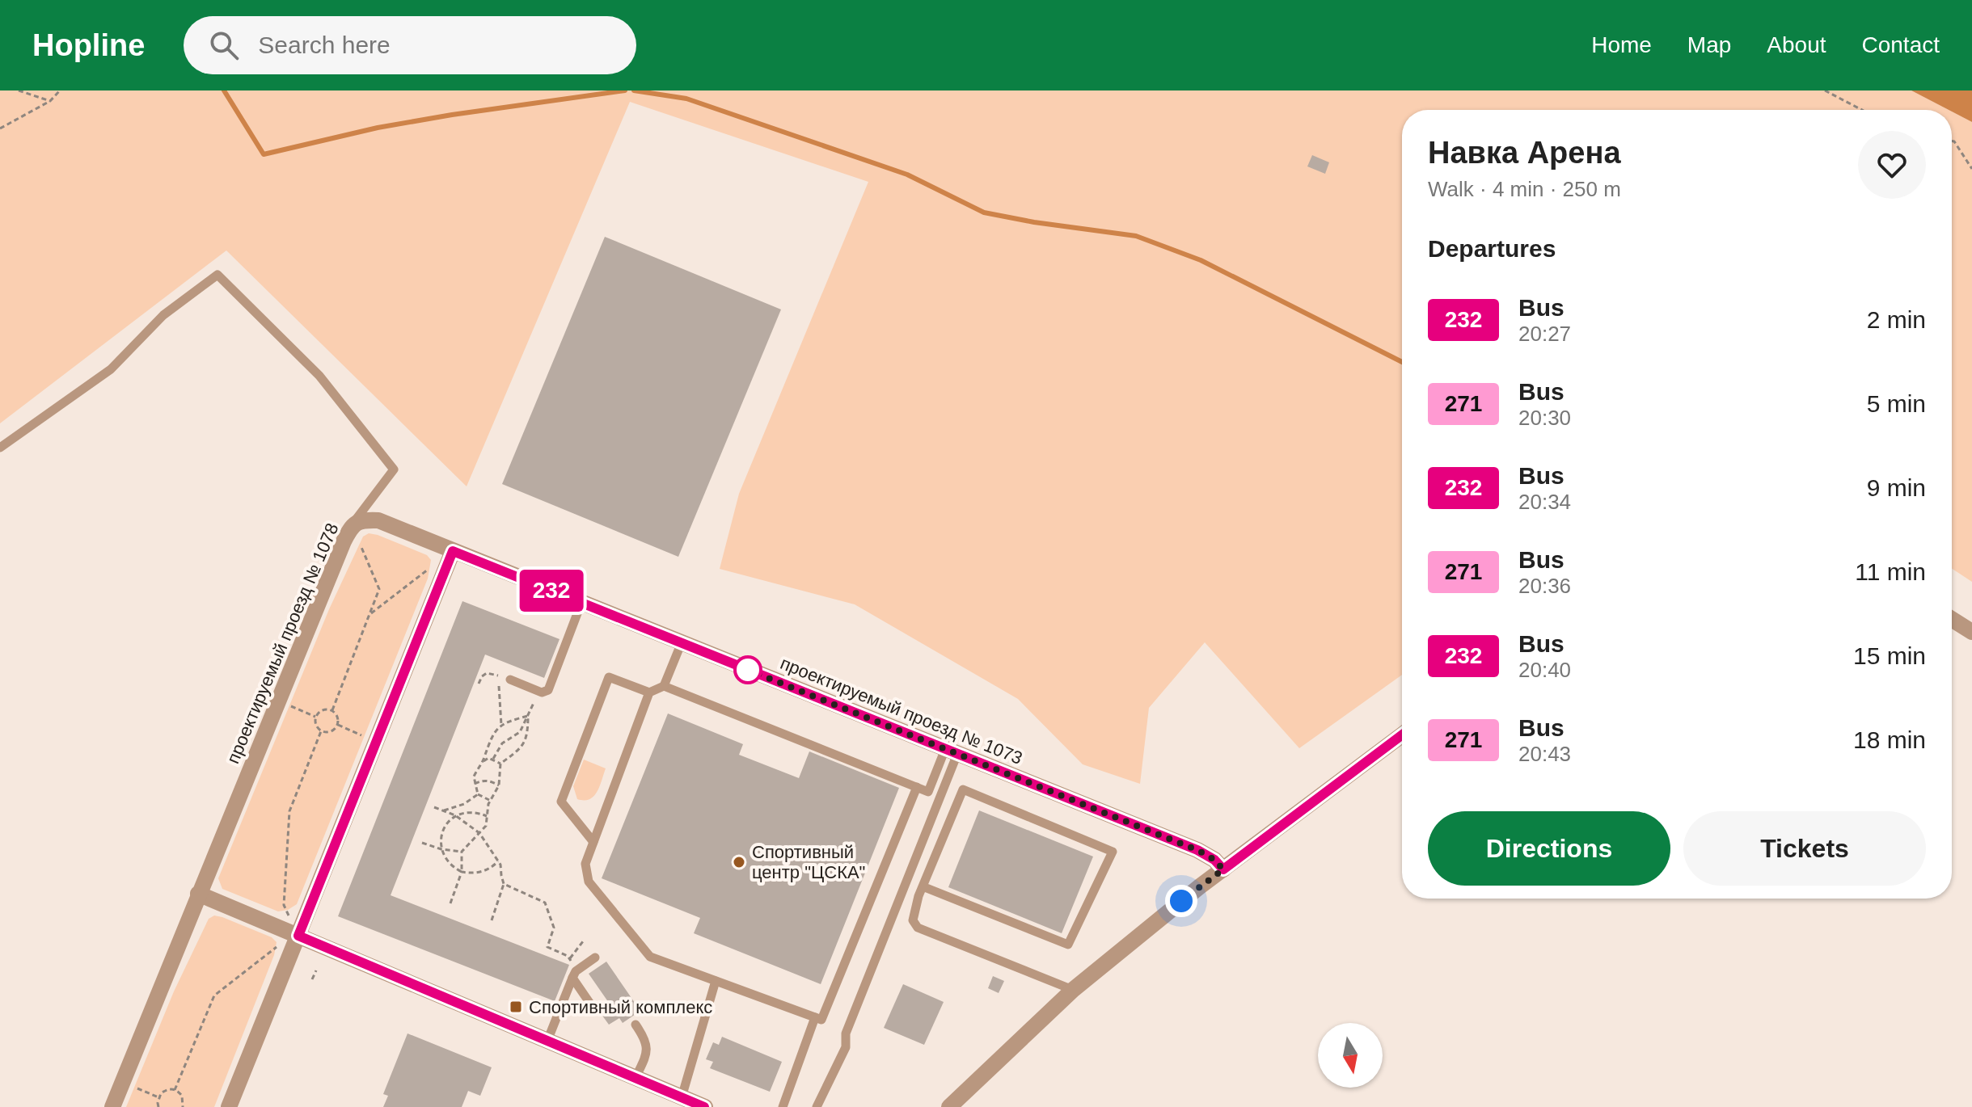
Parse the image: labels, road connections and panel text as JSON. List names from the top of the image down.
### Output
{
  "streets": {
    "street": ["проектируемый проезд № 1078", "проектируемый проезд № 1073"]
  },
  "crossings": [
    ["проектируемый проезд № 1078", "проектируемый проезд № 1073"]
  ],
  "places": {
    "other": ["Спортивный центр \"ЦСКА\""],
    "transit": ["Спортивный комплекс"]
  },
  "lines": ["bus line 232"],
  "north": "bottom",
  "page": {
    "header": "Hopline",
    "search": "Search here",
    "nav": [
      "Home",
      "Map",
      "About",
      "Contact"
    ],
    "on_map": "232",
    "heading": [
      ["Навка Арена", "Walk · 4 min · 250 m"],
      "Departures"
    ],
    "list": [
      {
        "mark": "232",
        "name": "Bus",
        "note": "20:27",
        "value": "2 min"
      },
      {
        "mark": "271",
        "name": "Bus",
        "note": "20:30",
        "value": "5 min"
      },
      {
        "mark": "232",
        "name": "Bus",
        "note": "20:34",
        "value": "9 min"
      },
      {
        "mark": "271",
        "name": "Bus",
        "note": "20:36",
        "value": "11 min"
      },
      {
        "mark": "232",
        "name": "Bus",
        "note": "20:40",
        "value": "15 min"
      },
      {
        "mark": "271",
        "name": "Bus",
        "note": "20:43",
        "value": "18 min"
      }
    ],
    "buttons": ["Directions", "Tickets"]
  }
}
